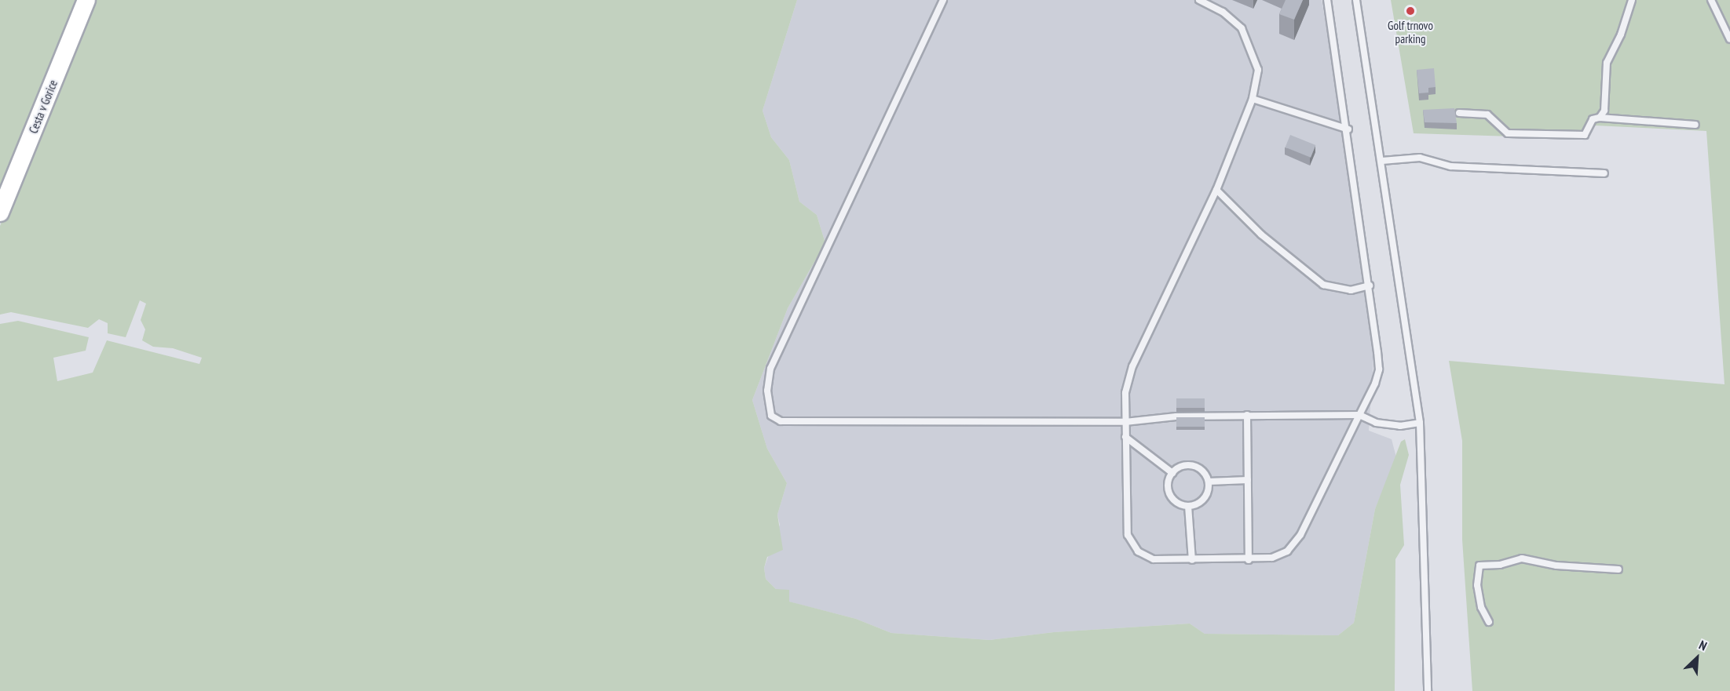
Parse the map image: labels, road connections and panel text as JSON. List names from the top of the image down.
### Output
{
  "streets": {
    "street": ["Cesta v Gorice"]
  },
  "places": ["Golf trnovo parking"],
  "north": "top right"
}
